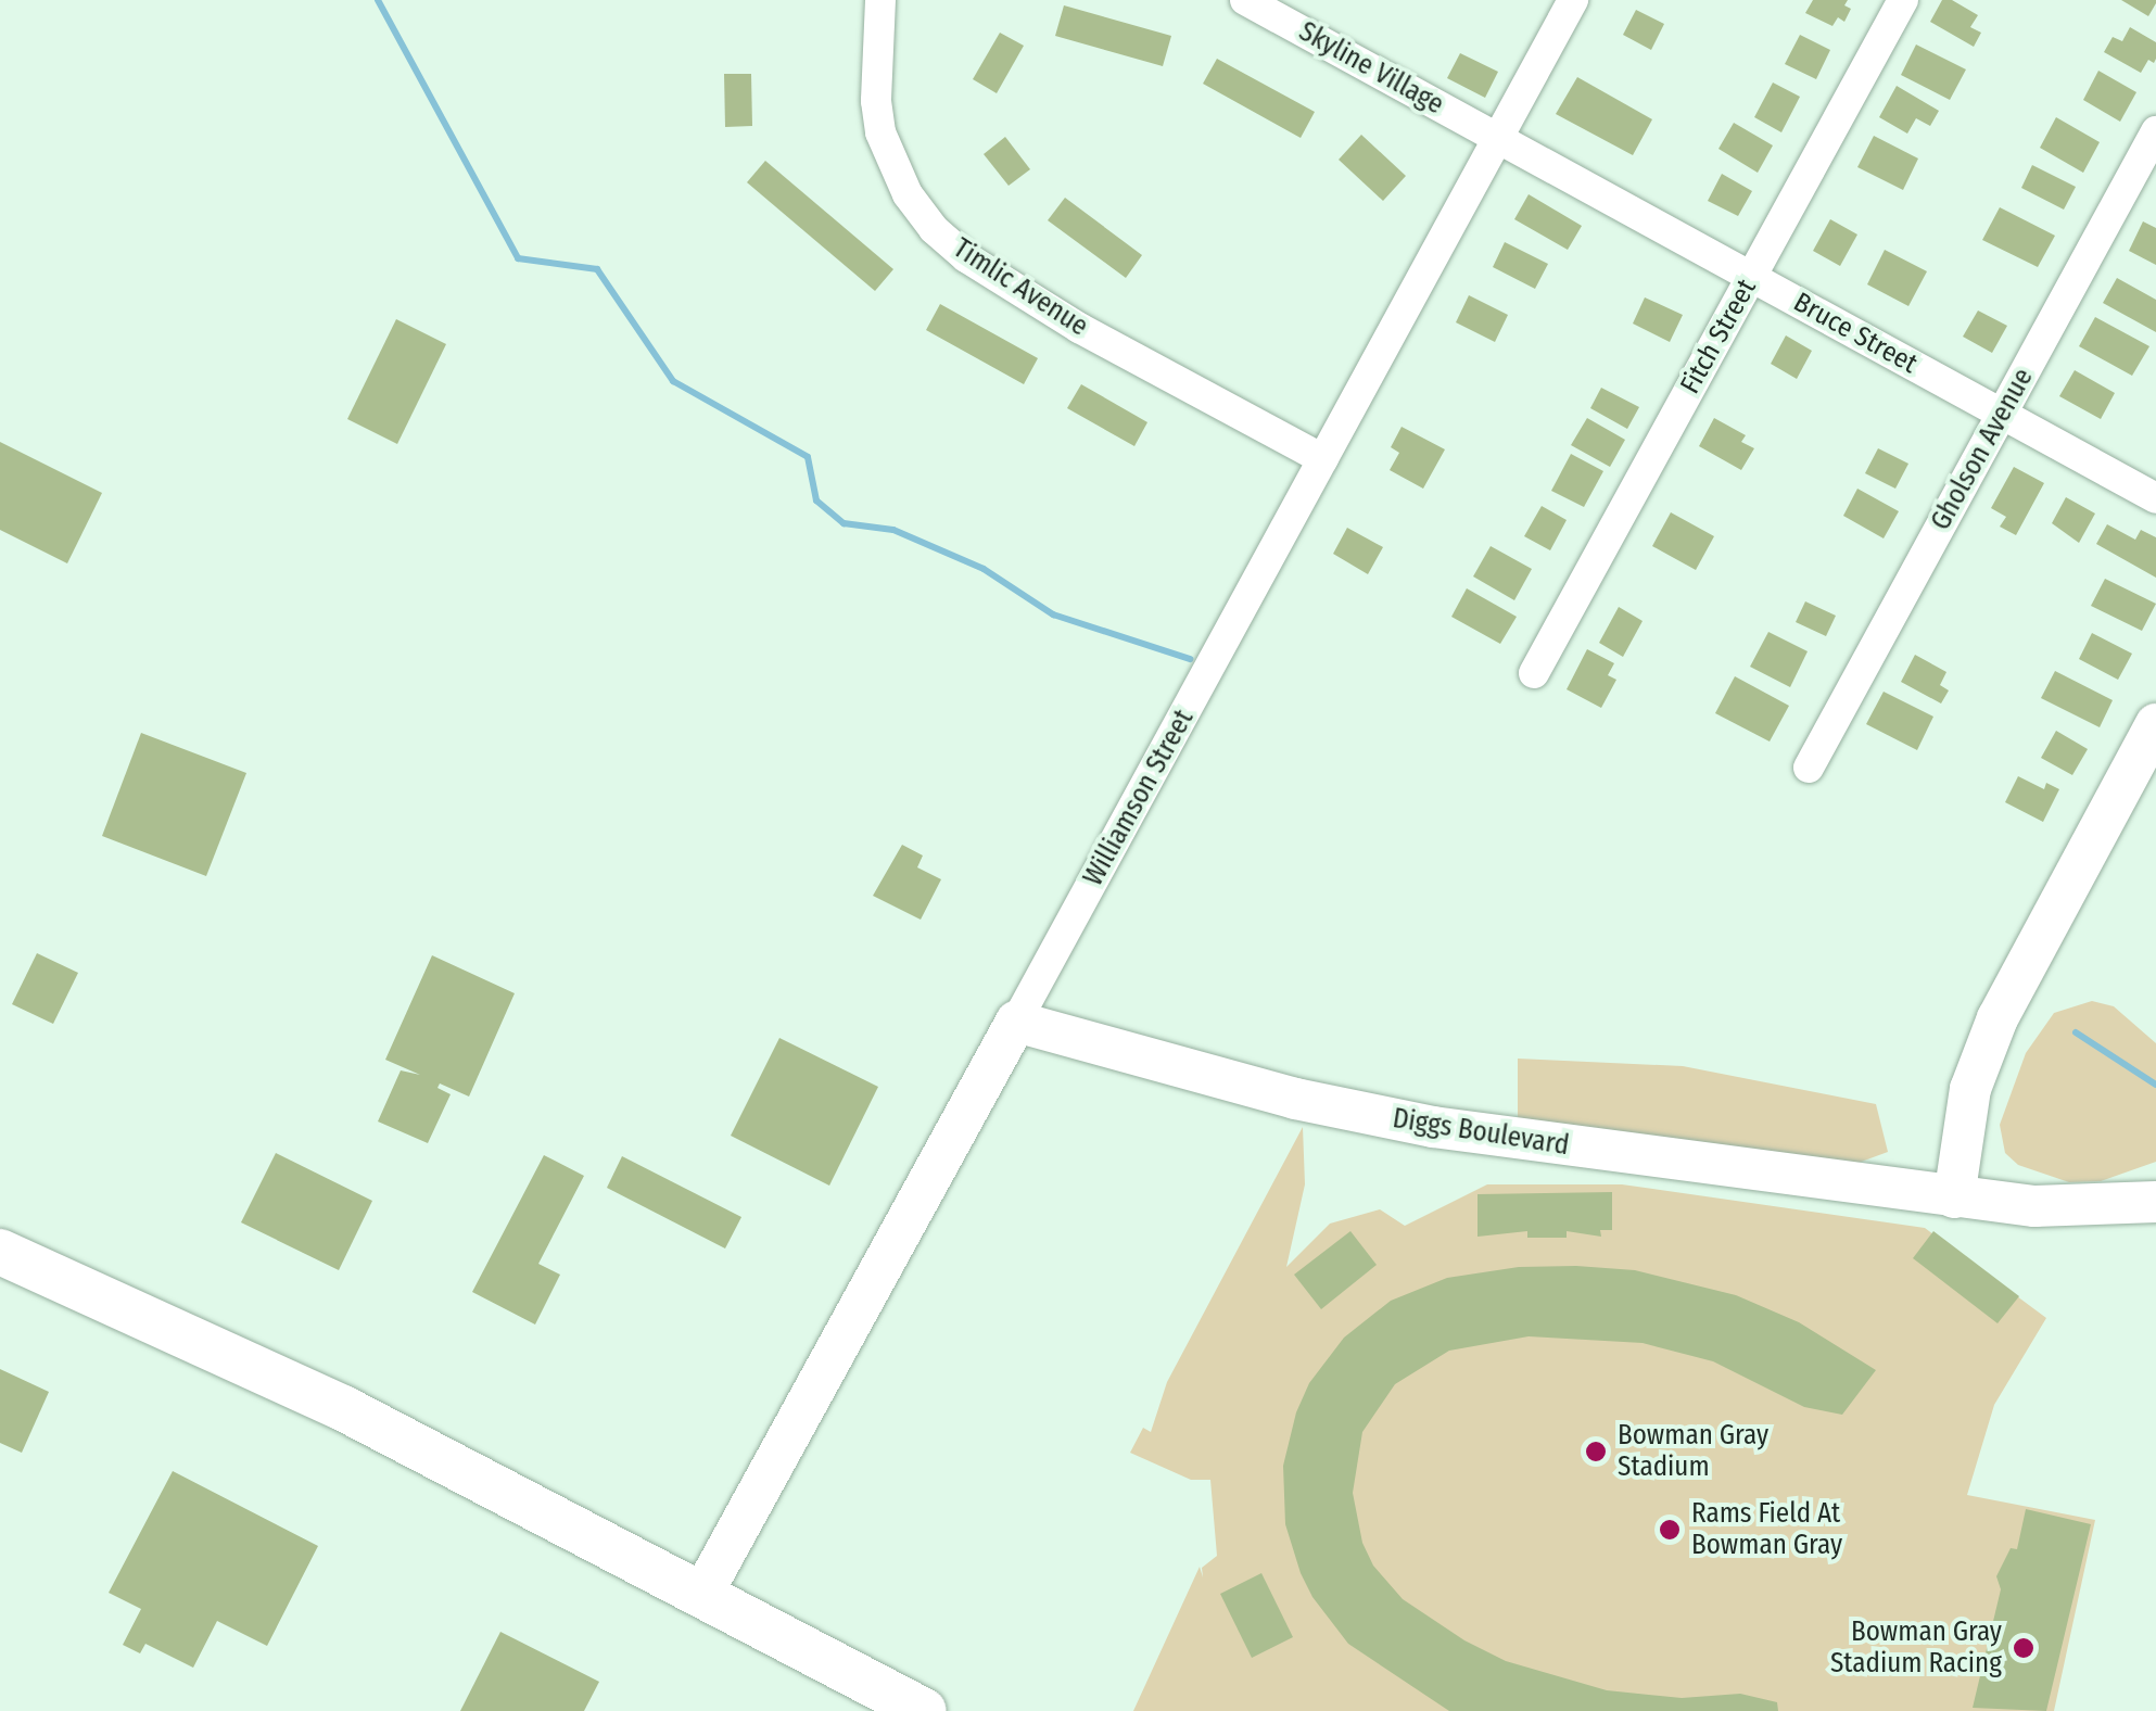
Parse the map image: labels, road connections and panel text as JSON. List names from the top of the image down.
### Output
{
  "streets": {
    "street": [
      "Skyline Village",
      "Timlic Avenue",
      "Bruce Street",
      "Fitch Street",
      "Gholson Avenue",
      "Williamson Street",
      "Diggs Boulevard"
    ]
  },
  "crossings": [
    ["Skyline Village", "Bruce Street"],
    ["Skyline Village", "Williamson Street"],
    ["Timlic Avenue", "Williamson Street"],
    ["Bruce Street", "Fitch Street"],
    ["Bruce Street", "Gholson Avenue"],
    ["Bruce Street", "Williamson Street"],
    ["Williamson Street", "Diggs Boulevard"]
  ],
  "places": ["Bowman Gray Stadium", "Rams Field At Bowman Gray", "Bowman Gray Stadium Racing"]
}
